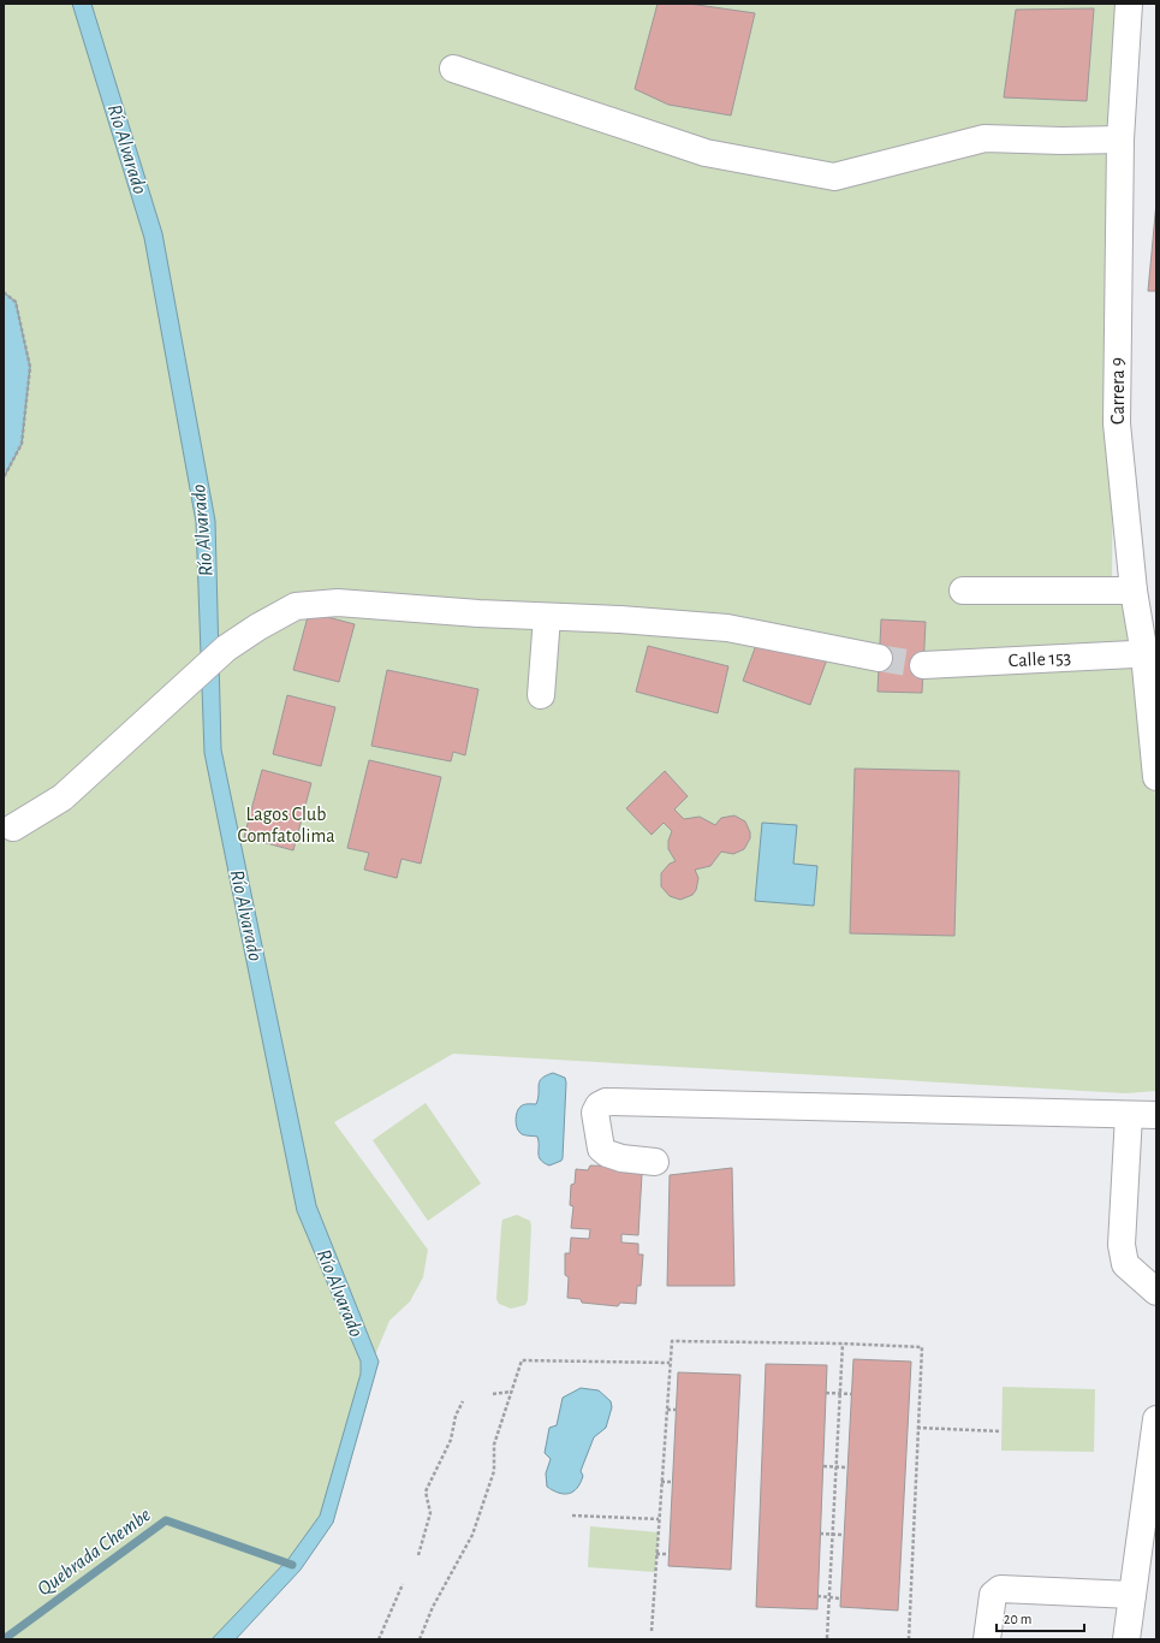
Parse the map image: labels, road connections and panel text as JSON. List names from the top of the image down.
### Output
{
  "streets": {
    "street": ["Carrera 9", "Calle 153"]
  },
  "crossings": [
    ["Carrera 9", "Calle 153"]
  ],
  "water": ["Río Alvarado", "Quebrada Chembe"],
  "parks": ["Lagos Club Comfatolima"],
  "scale_bar": "20 m"
}
